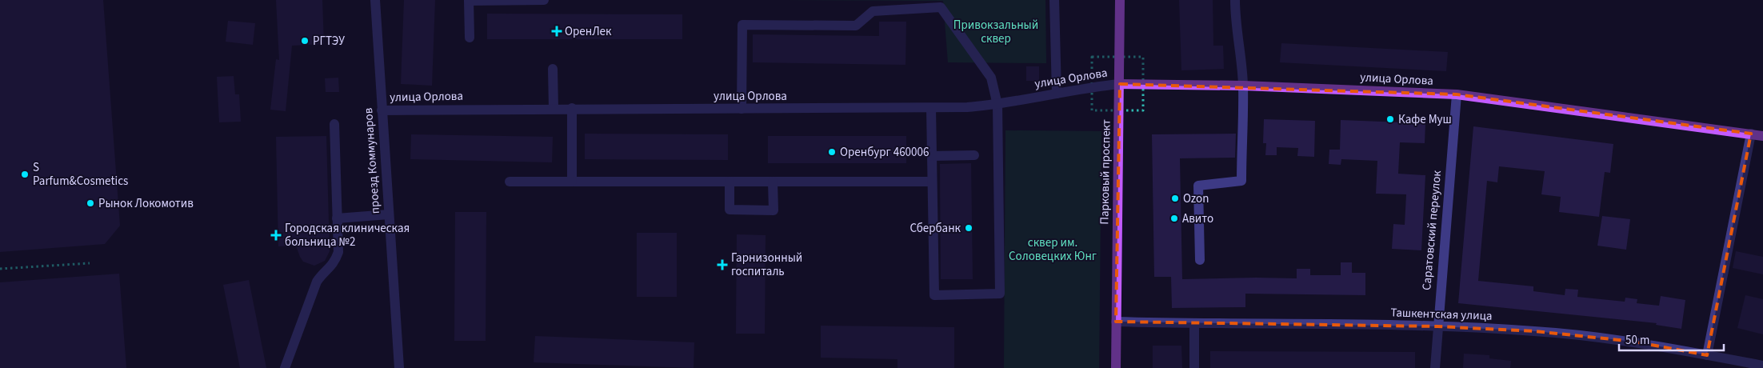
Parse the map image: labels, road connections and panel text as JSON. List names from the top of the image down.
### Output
{
  "streets": {
    "main road": ["улица Орлова", "Парковый проспект"],
    "street": ["проезд Коммунаров", "Саратовский переулок", "Ташкентская улица"]
  },
  "crossings": [
    ["улица Орлова", "проезд Коммунаров"],
    ["улица Орлова", "Парковый проспект"],
    ["улица Орлова", "Саратовский переулок"],
    ["Парковый проспект", "Ташкентская улица"],
    ["Саратовский переулок", "Ташкентская улица"]
  ],
  "parks": ["Привокзальный сквер", "сквер им. Соловецких Юнг"],
  "places": {
    "health": ["ОренЛек", "Городская клиническая больница №2", "Гарнизонный госпиталь"],
    "other": [
      "РГТЭУ",
      "Кафе Муш",
      "Оренбург 460006",
      "S Parfum&Cosmetics",
      "Ozon",
      "Рынок Локомотив",
      "Авито",
      "Сбербанк"
    ]
  },
  "scale_bar": "50 m"
}
